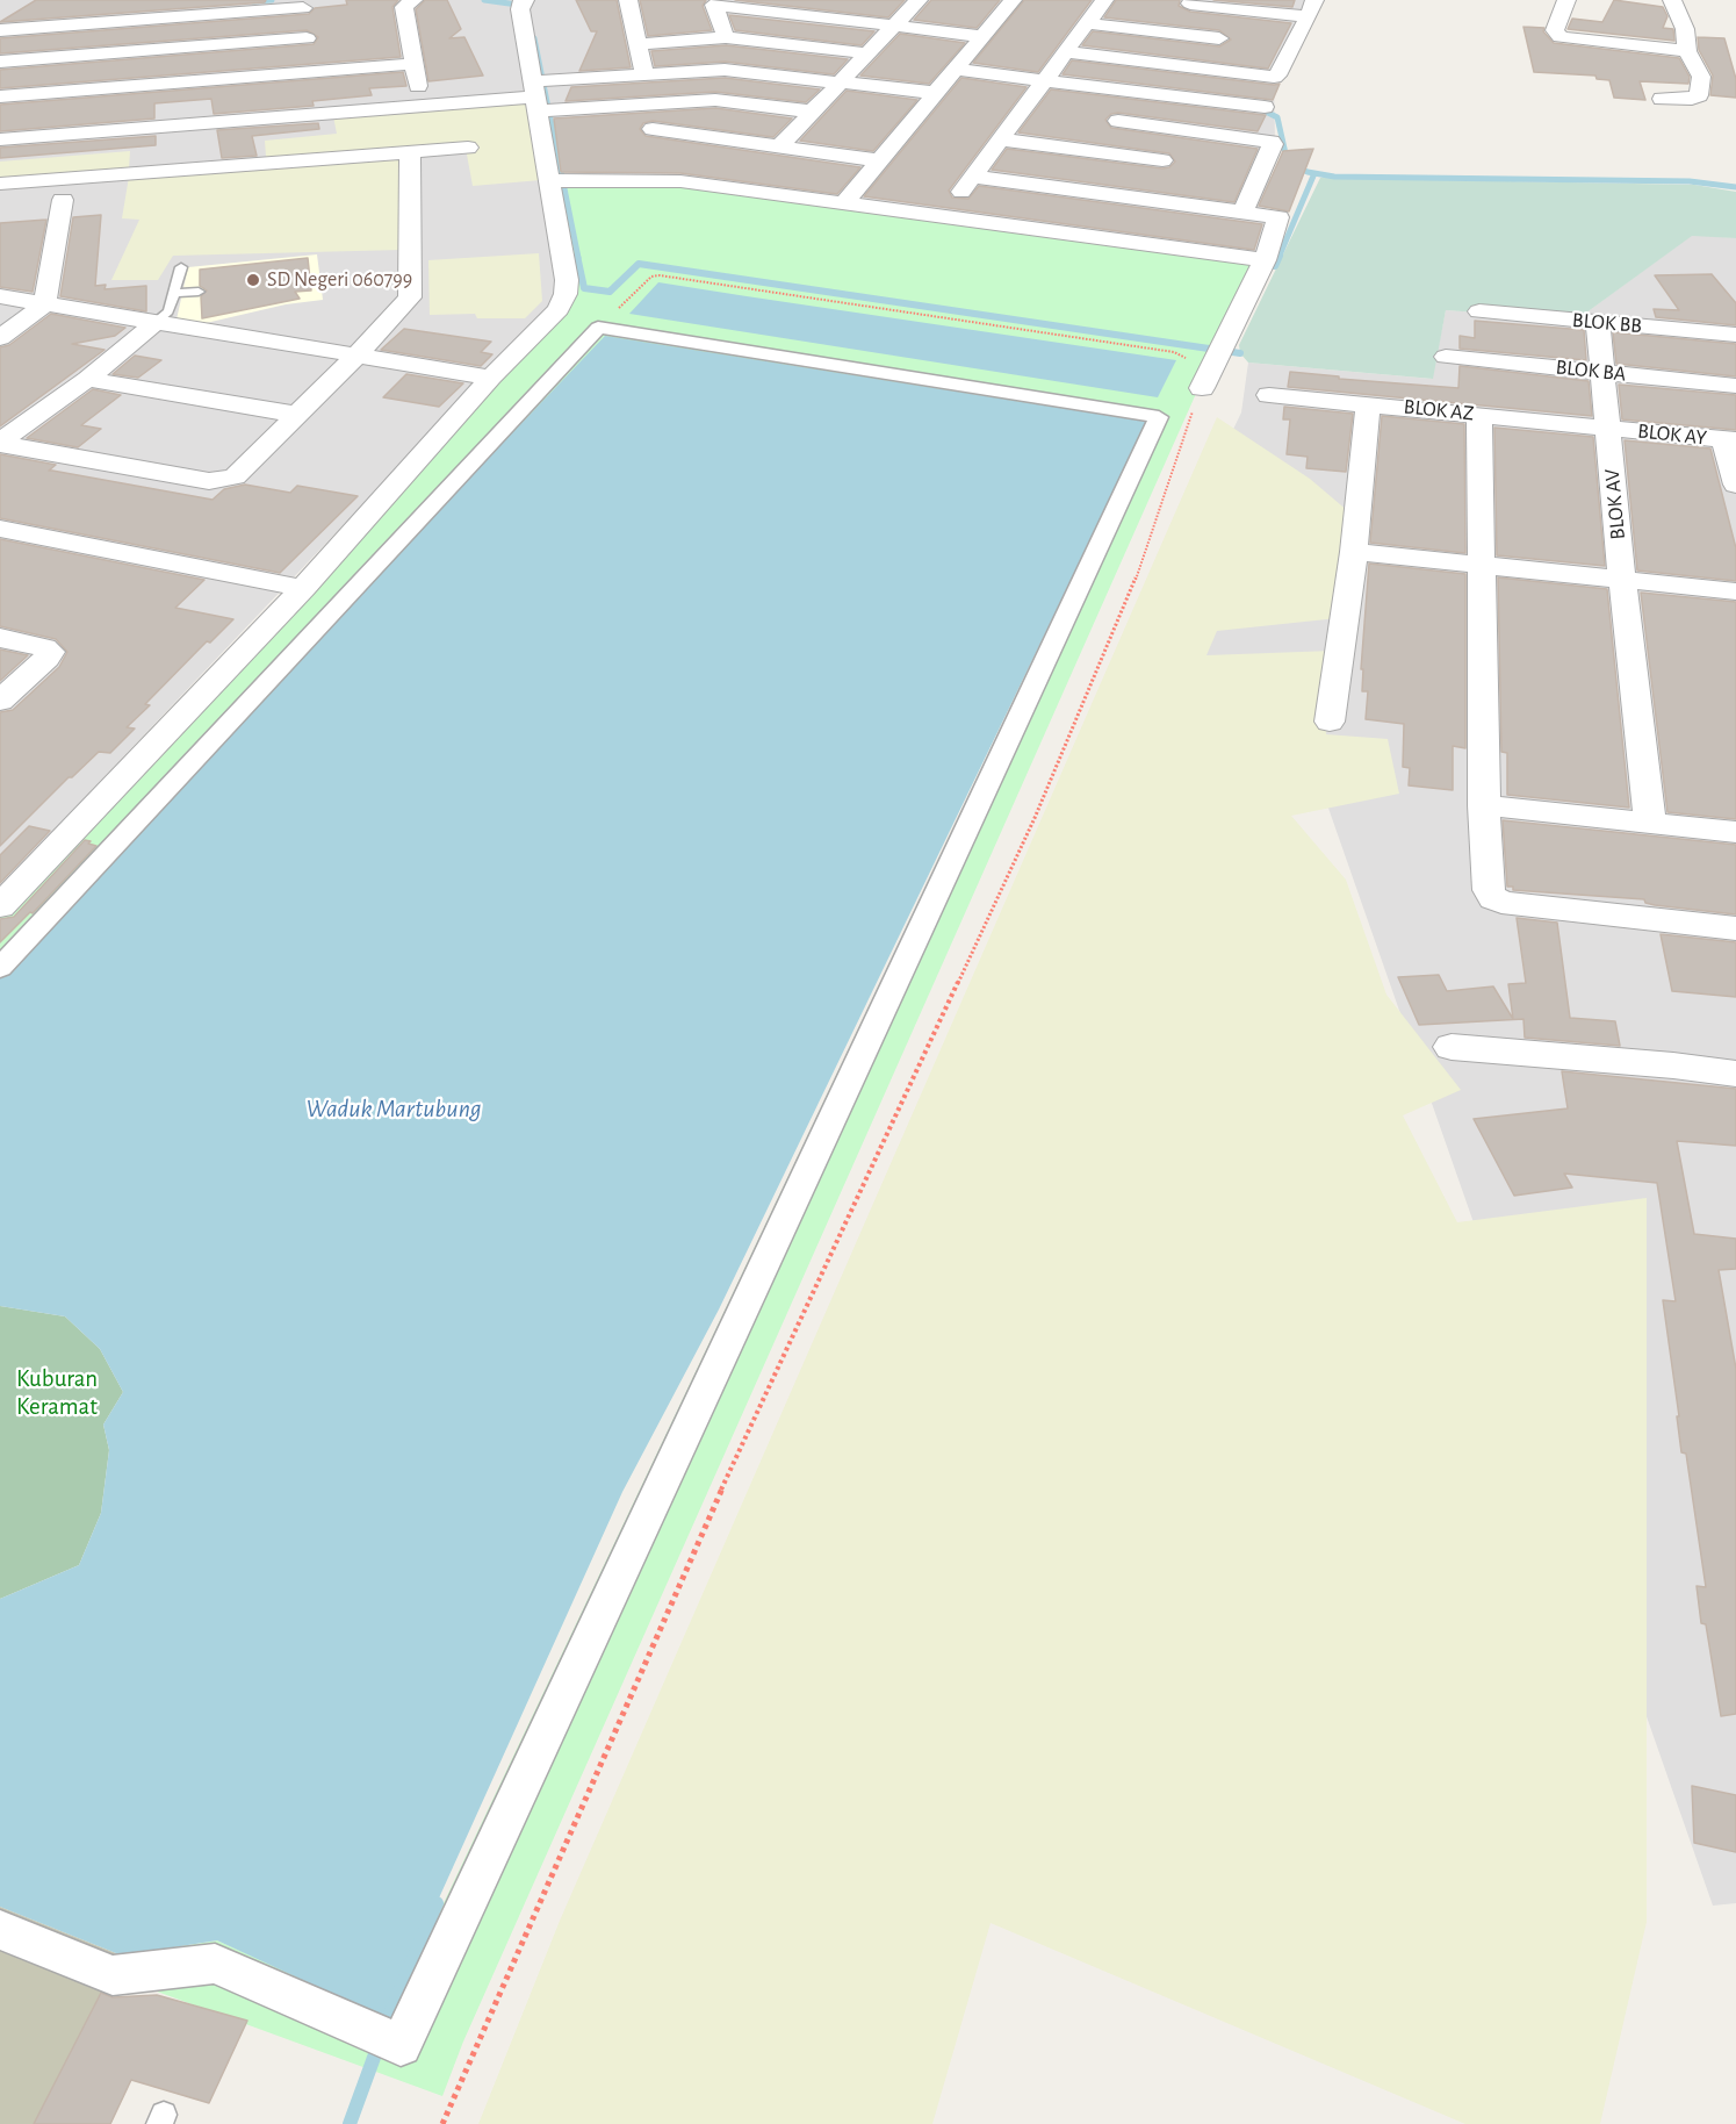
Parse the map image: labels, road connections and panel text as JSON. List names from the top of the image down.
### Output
{
  "streets": {
    "street": [
      "BLOK BB",
      "BLOK BA",
      "BLOK AZ",
      "BLOK AY",
      "BLOK AV"
    ]
  },
  "crossings": [
    ["BLOK BB", "BLOK AV"],
    ["BLOK BA", "BLOK AV"],
    ["BLOK AZ", "BLOK AY"],
    ["BLOK AZ", "BLOK AV"],
    ["BLOK AY", "BLOK AV"]
  ],
  "water": ["Waduk Martubung"],
  "parks": ["Kuburan Keramat"],
  "places": ["SD Negeri 060799"]
}
